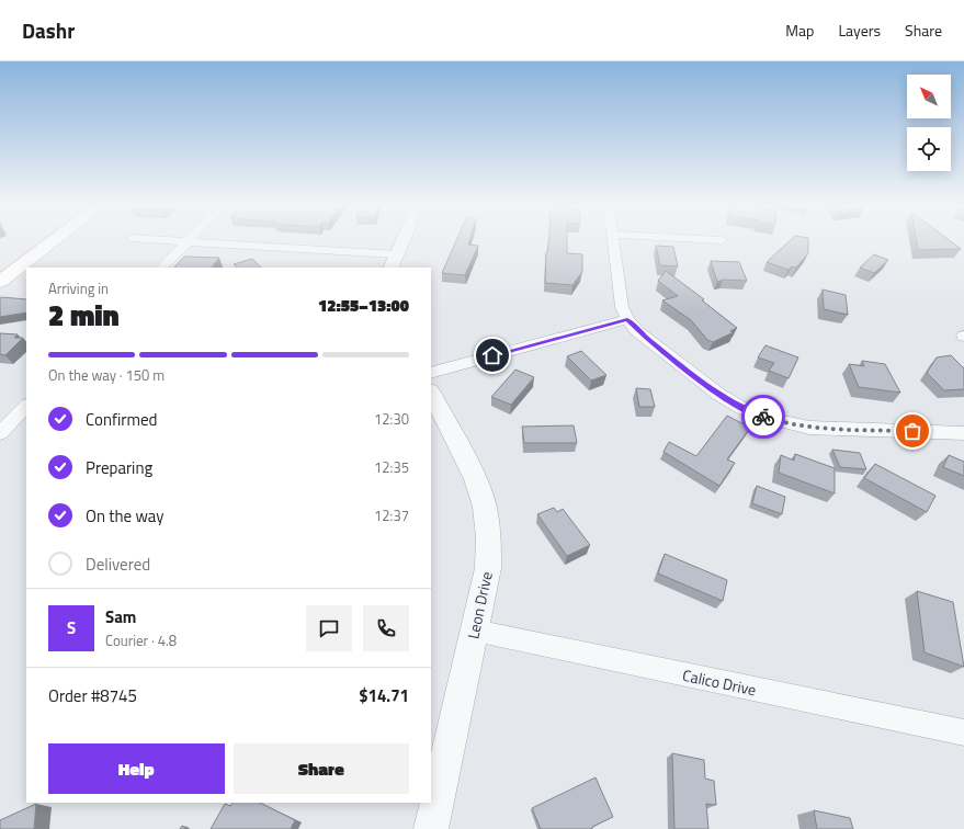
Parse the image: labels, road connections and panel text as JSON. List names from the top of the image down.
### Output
{
  "streets": {
    "street": ["Leon Drive", "Calico Drive"]
  },
  "crossings": [
    ["Leon Drive", "Calico Drive"]
  ],
  "north": "top left",
  "page": {
    "header": "Dashr",
    "nav": ["Map", "Layers", "Share"],
    "heading": ["2 min", "Arriving in", "12:55–13:00"],
    "panel": [
      "Sam",
      "Courier · 4.8",
      "Order #8745",
      "$14.71"
    ],
    "bar": "On the way · 150 m",
    "list": [
      ["Confirmed", "12:30"],
      ["Preparing", "12:35"],
      ["On the way", "12:37"],
      "Delivered"
    ],
    "round": "S",
    "buttons": ["Help", "Share"]
  }
}
